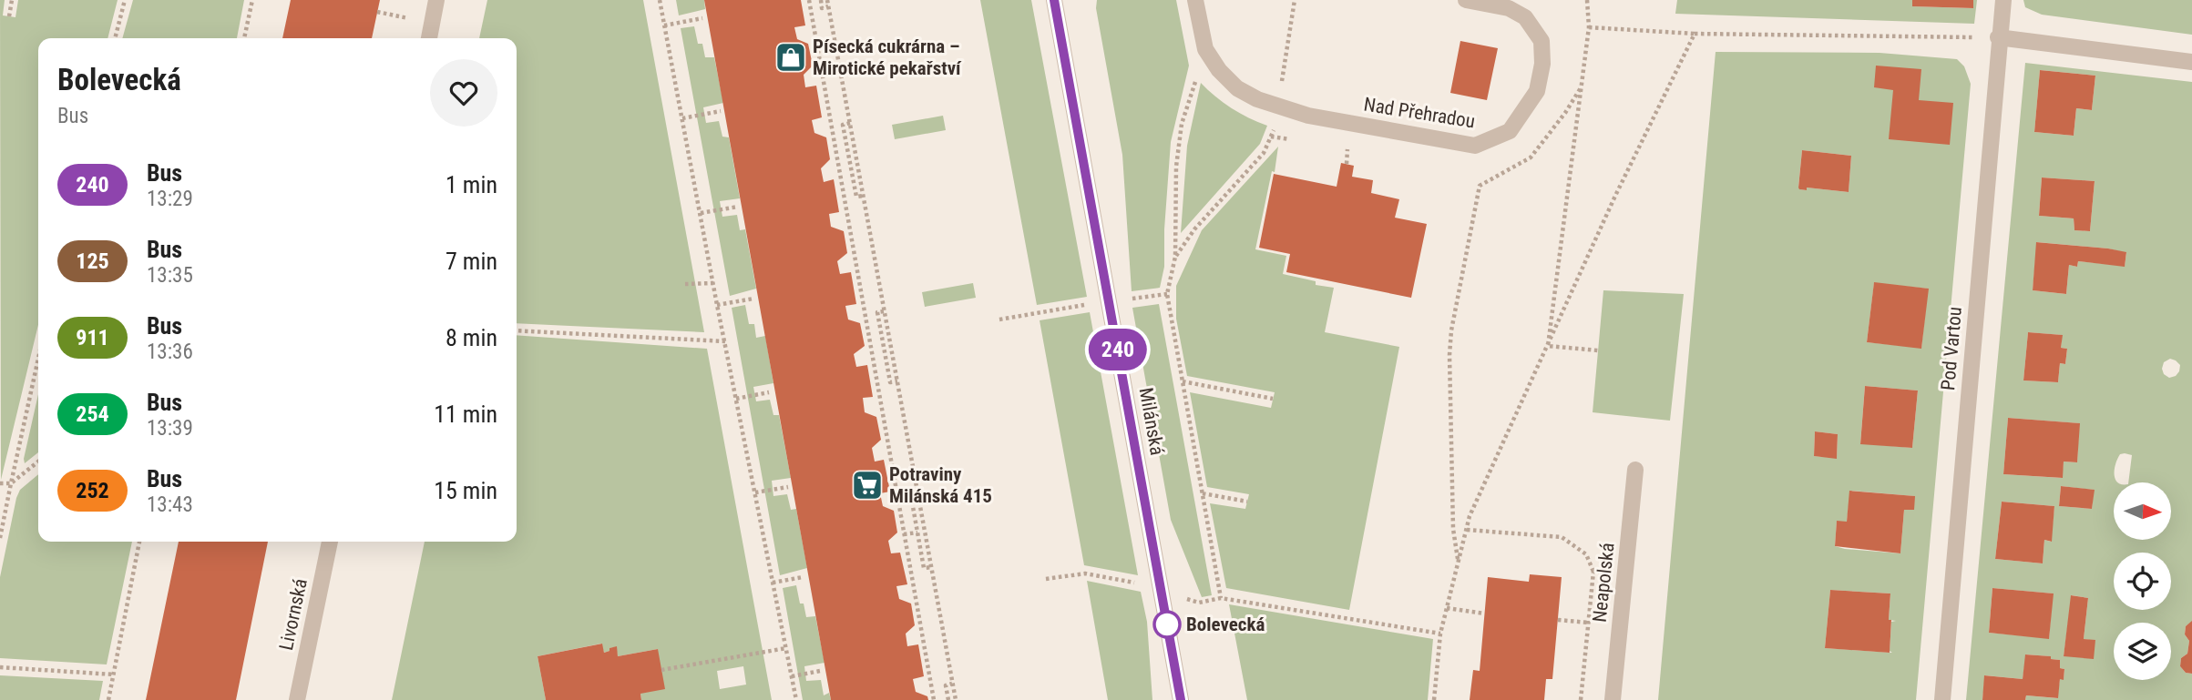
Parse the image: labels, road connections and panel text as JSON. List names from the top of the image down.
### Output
{
  "streets": {
    "street": [
      "Nad Přehradou",
      "Pod Vartou",
      "Milánská",
      "Neapolská",
      "Livornská"
    ]
  },
  "places": {
    "shop": ["Písecká cukrárna – Mirotické pekařství"],
    "supermarket": ["Potraviny Milánská 415"],
    "other": ["Bolevecká"]
  },
  "lines": ["bus line 240"],
  "north": "right",
  "page": {
    "on_map": "240",
    "heading": ["Bolevecká", "Bus"],
    "list": [
      {
        "mark": "240",
        "name": "Bus",
        "note": "13:29",
        "value": "1 min"
      },
      {
        "mark": "125",
        "name": "Bus",
        "note": "13:35",
        "value": "7 min"
      },
      {
        "mark": "911",
        "name": "Bus",
        "note": "13:36",
        "value": "8 min"
      },
      {
        "mark": "254",
        "name": "Bus",
        "note": "13:39",
        "value": "11 min"
      },
      {
        "mark": "252",
        "name": "Bus",
        "note": "13:43",
        "value": "15 min"
      }
    ]
  }
}
